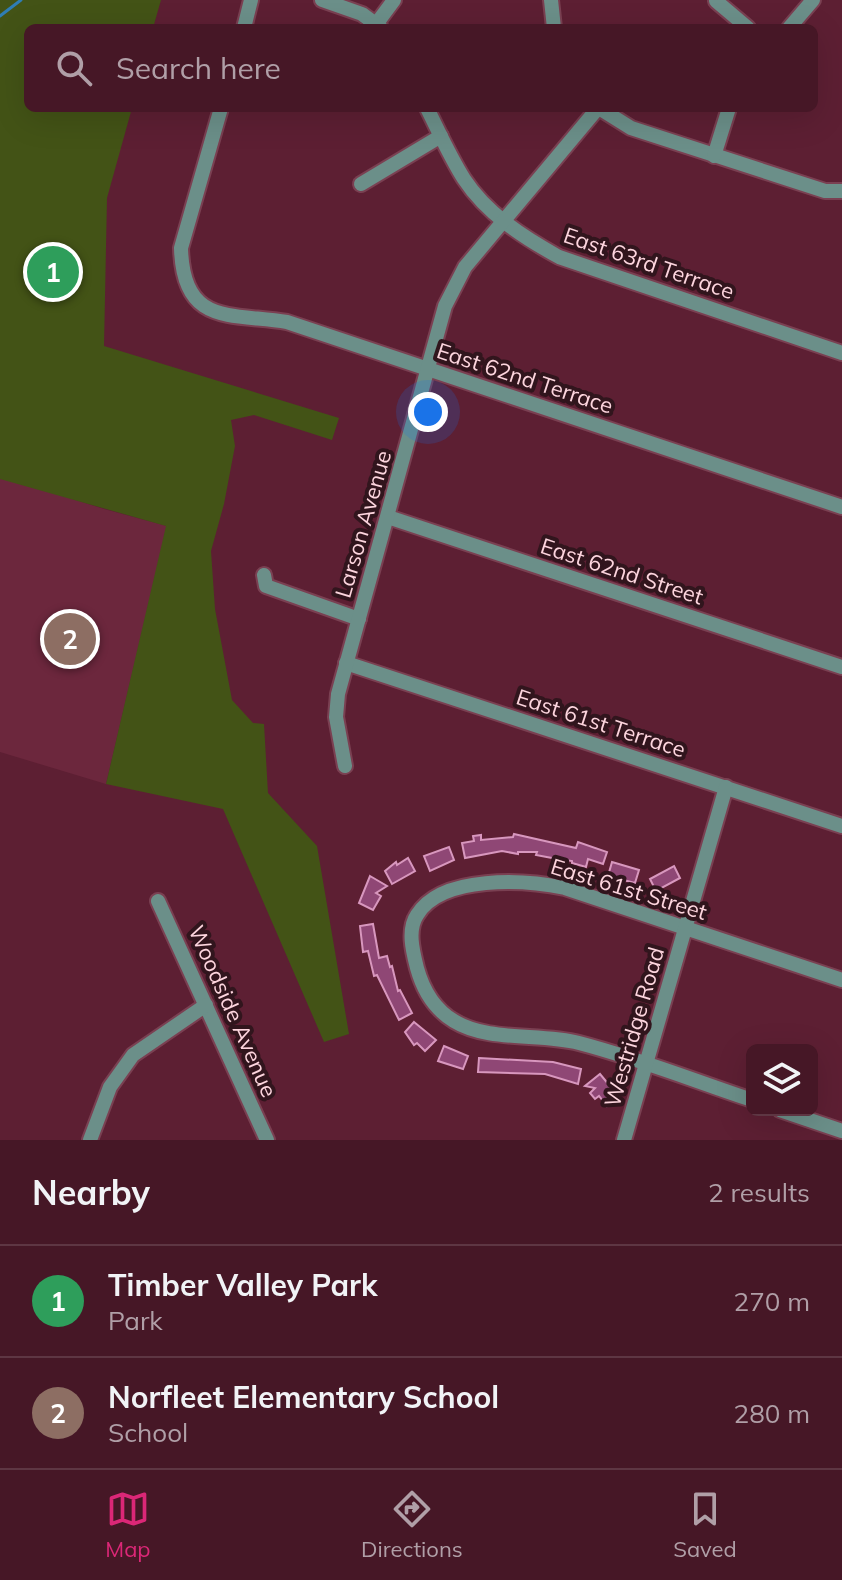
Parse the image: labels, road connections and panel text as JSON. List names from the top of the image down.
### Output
{
  "streets": {
    "street": [
      "East 63rd Terrace",
      "East 62nd Terrace",
      "Larson Avenue",
      "East 62nd Street",
      "East 61st Terrace",
      "East 61st Street",
      "Woodside Avenue",
      "Westridge Road"
    ]
  },
  "crossings": [
    ["East 63rd Terrace", "Larson Avenue"],
    ["East 62nd Terrace", "Larson Avenue"],
    ["Larson Avenue", "East 62nd Street"],
    ["Larson Avenue", "East 61st Terrace"],
    ["East 61st Terrace", "Westridge Road"],
    ["East 61st Street", "Westridge Road"]
  ],
  "page": {
    "search": "Search here",
    "pins": ["1", "2"],
    "heading": ["Nearby", "2 results"],
    "list": [
      {
        "mark": "1",
        "name": "Timber Valley Park",
        "note": "Park",
        "value": "270 m"
      },
      {
        "mark": "2",
        "name": "Norfleet Elementary School",
        "note": "School",
        "value": "280 m"
      }
    ],
    "nav": ["Map", "Directions", "Saved"]
  }
}
